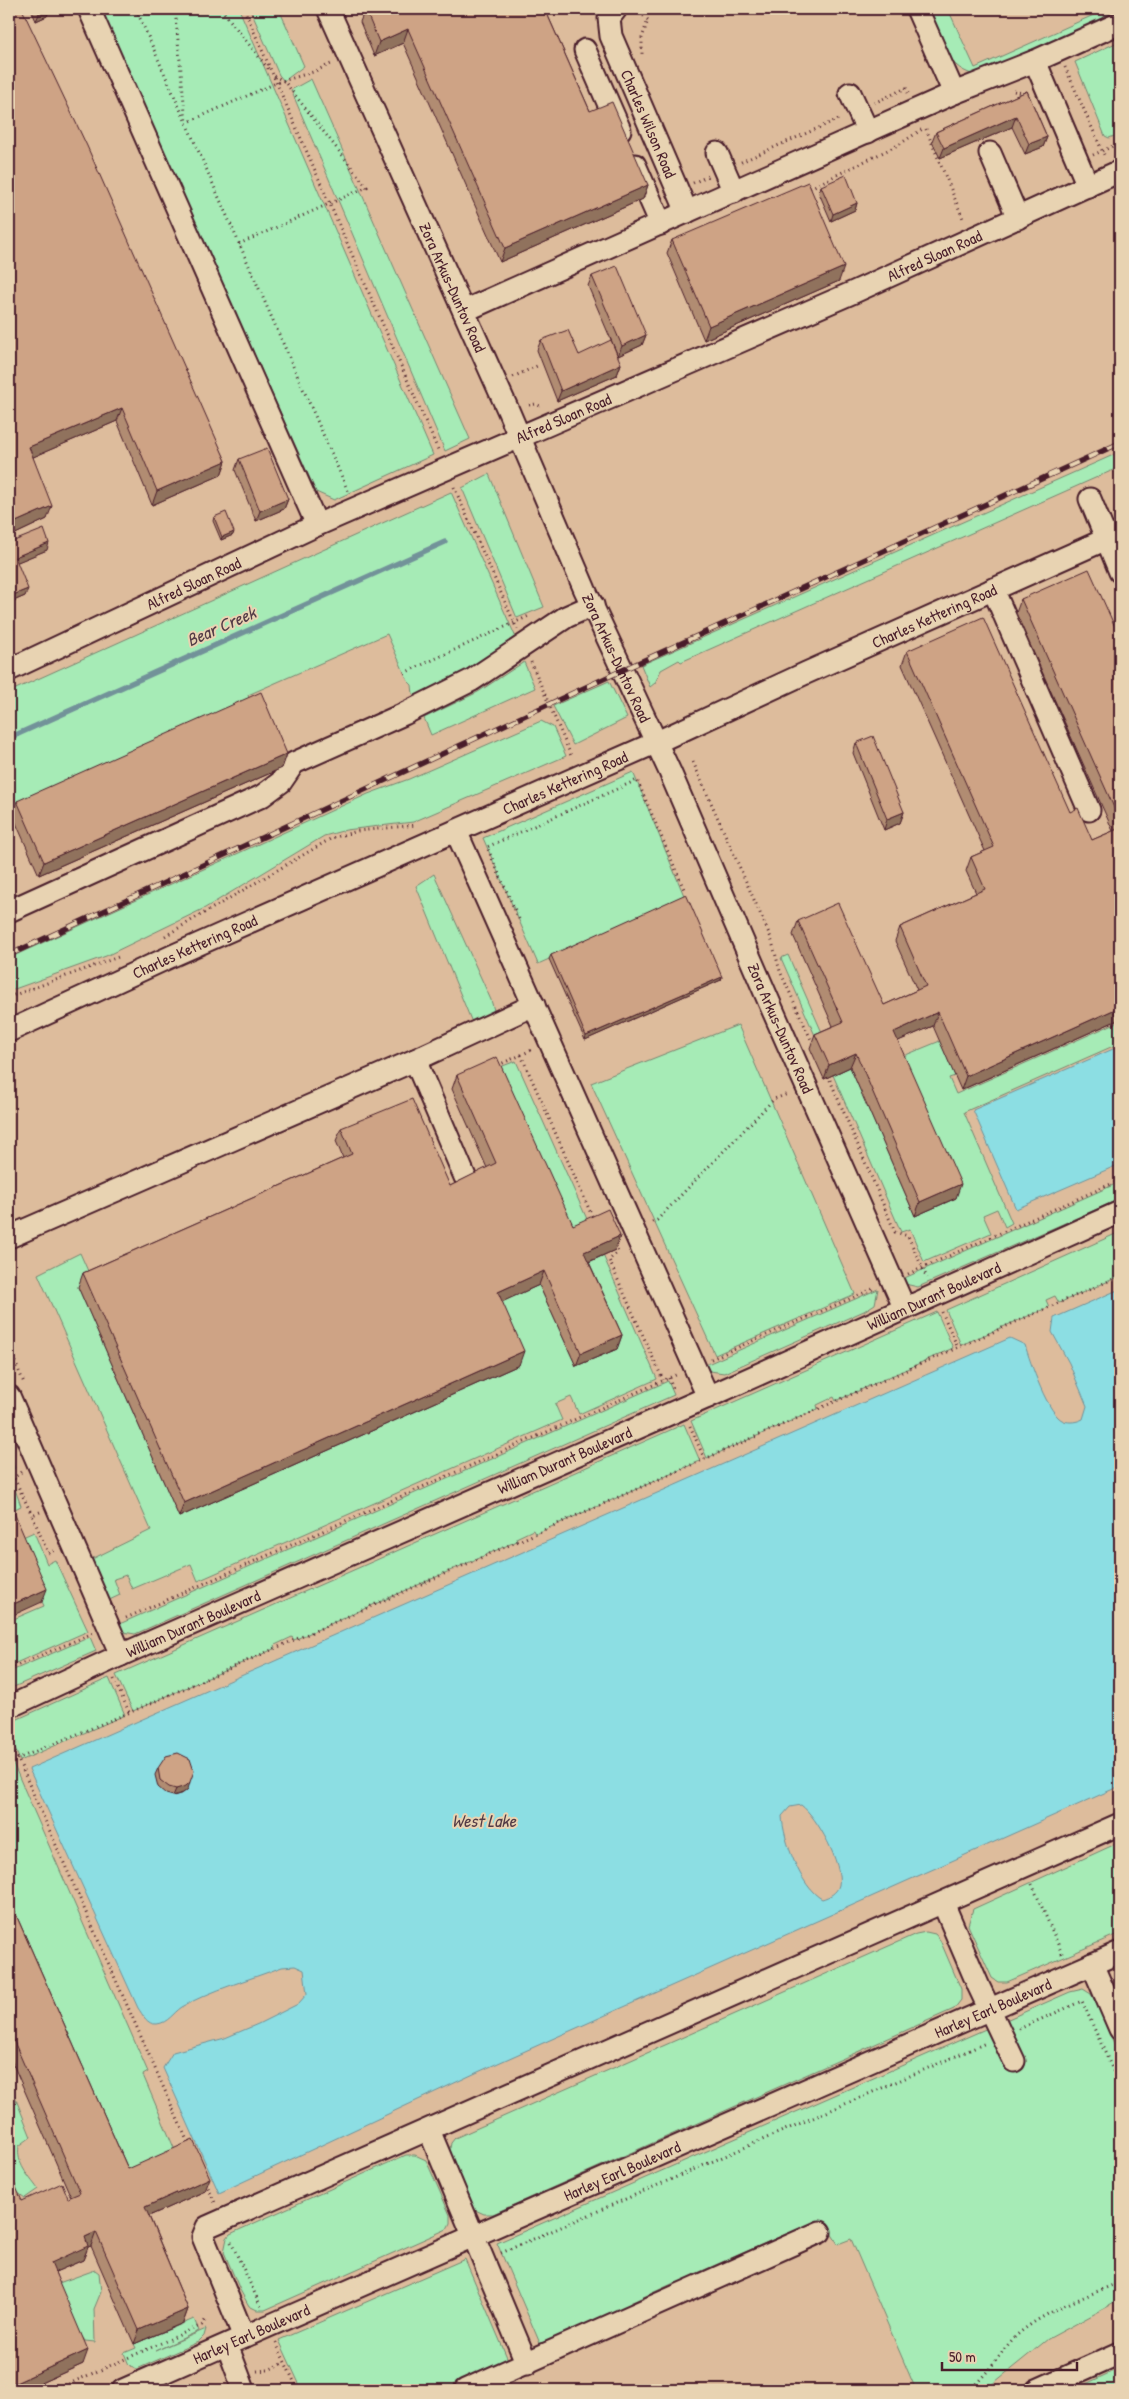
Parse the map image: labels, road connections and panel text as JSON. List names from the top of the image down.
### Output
{
  "streets": {
    "lane": [
      "Charles Wilson Road",
      "Alfred Sloan Road",
      "Zora Arkus-Duntov Road",
      "Charles Kettering Road",
      "William Durant Boulevard",
      "Harley Earl Boulevard"
    ]
  },
  "crossings": [
    ["Alfred Sloan Road", "Zora Arkus-Duntov Road"],
    ["Zora Arkus-Duntov Road", "Charles Kettering Road"],
    ["Zora Arkus-Duntov Road", "William Durant Boulevard"]
  ],
  "water": ["Bear Creek", "West Lake"],
  "scale_bar": "50 m"
}
